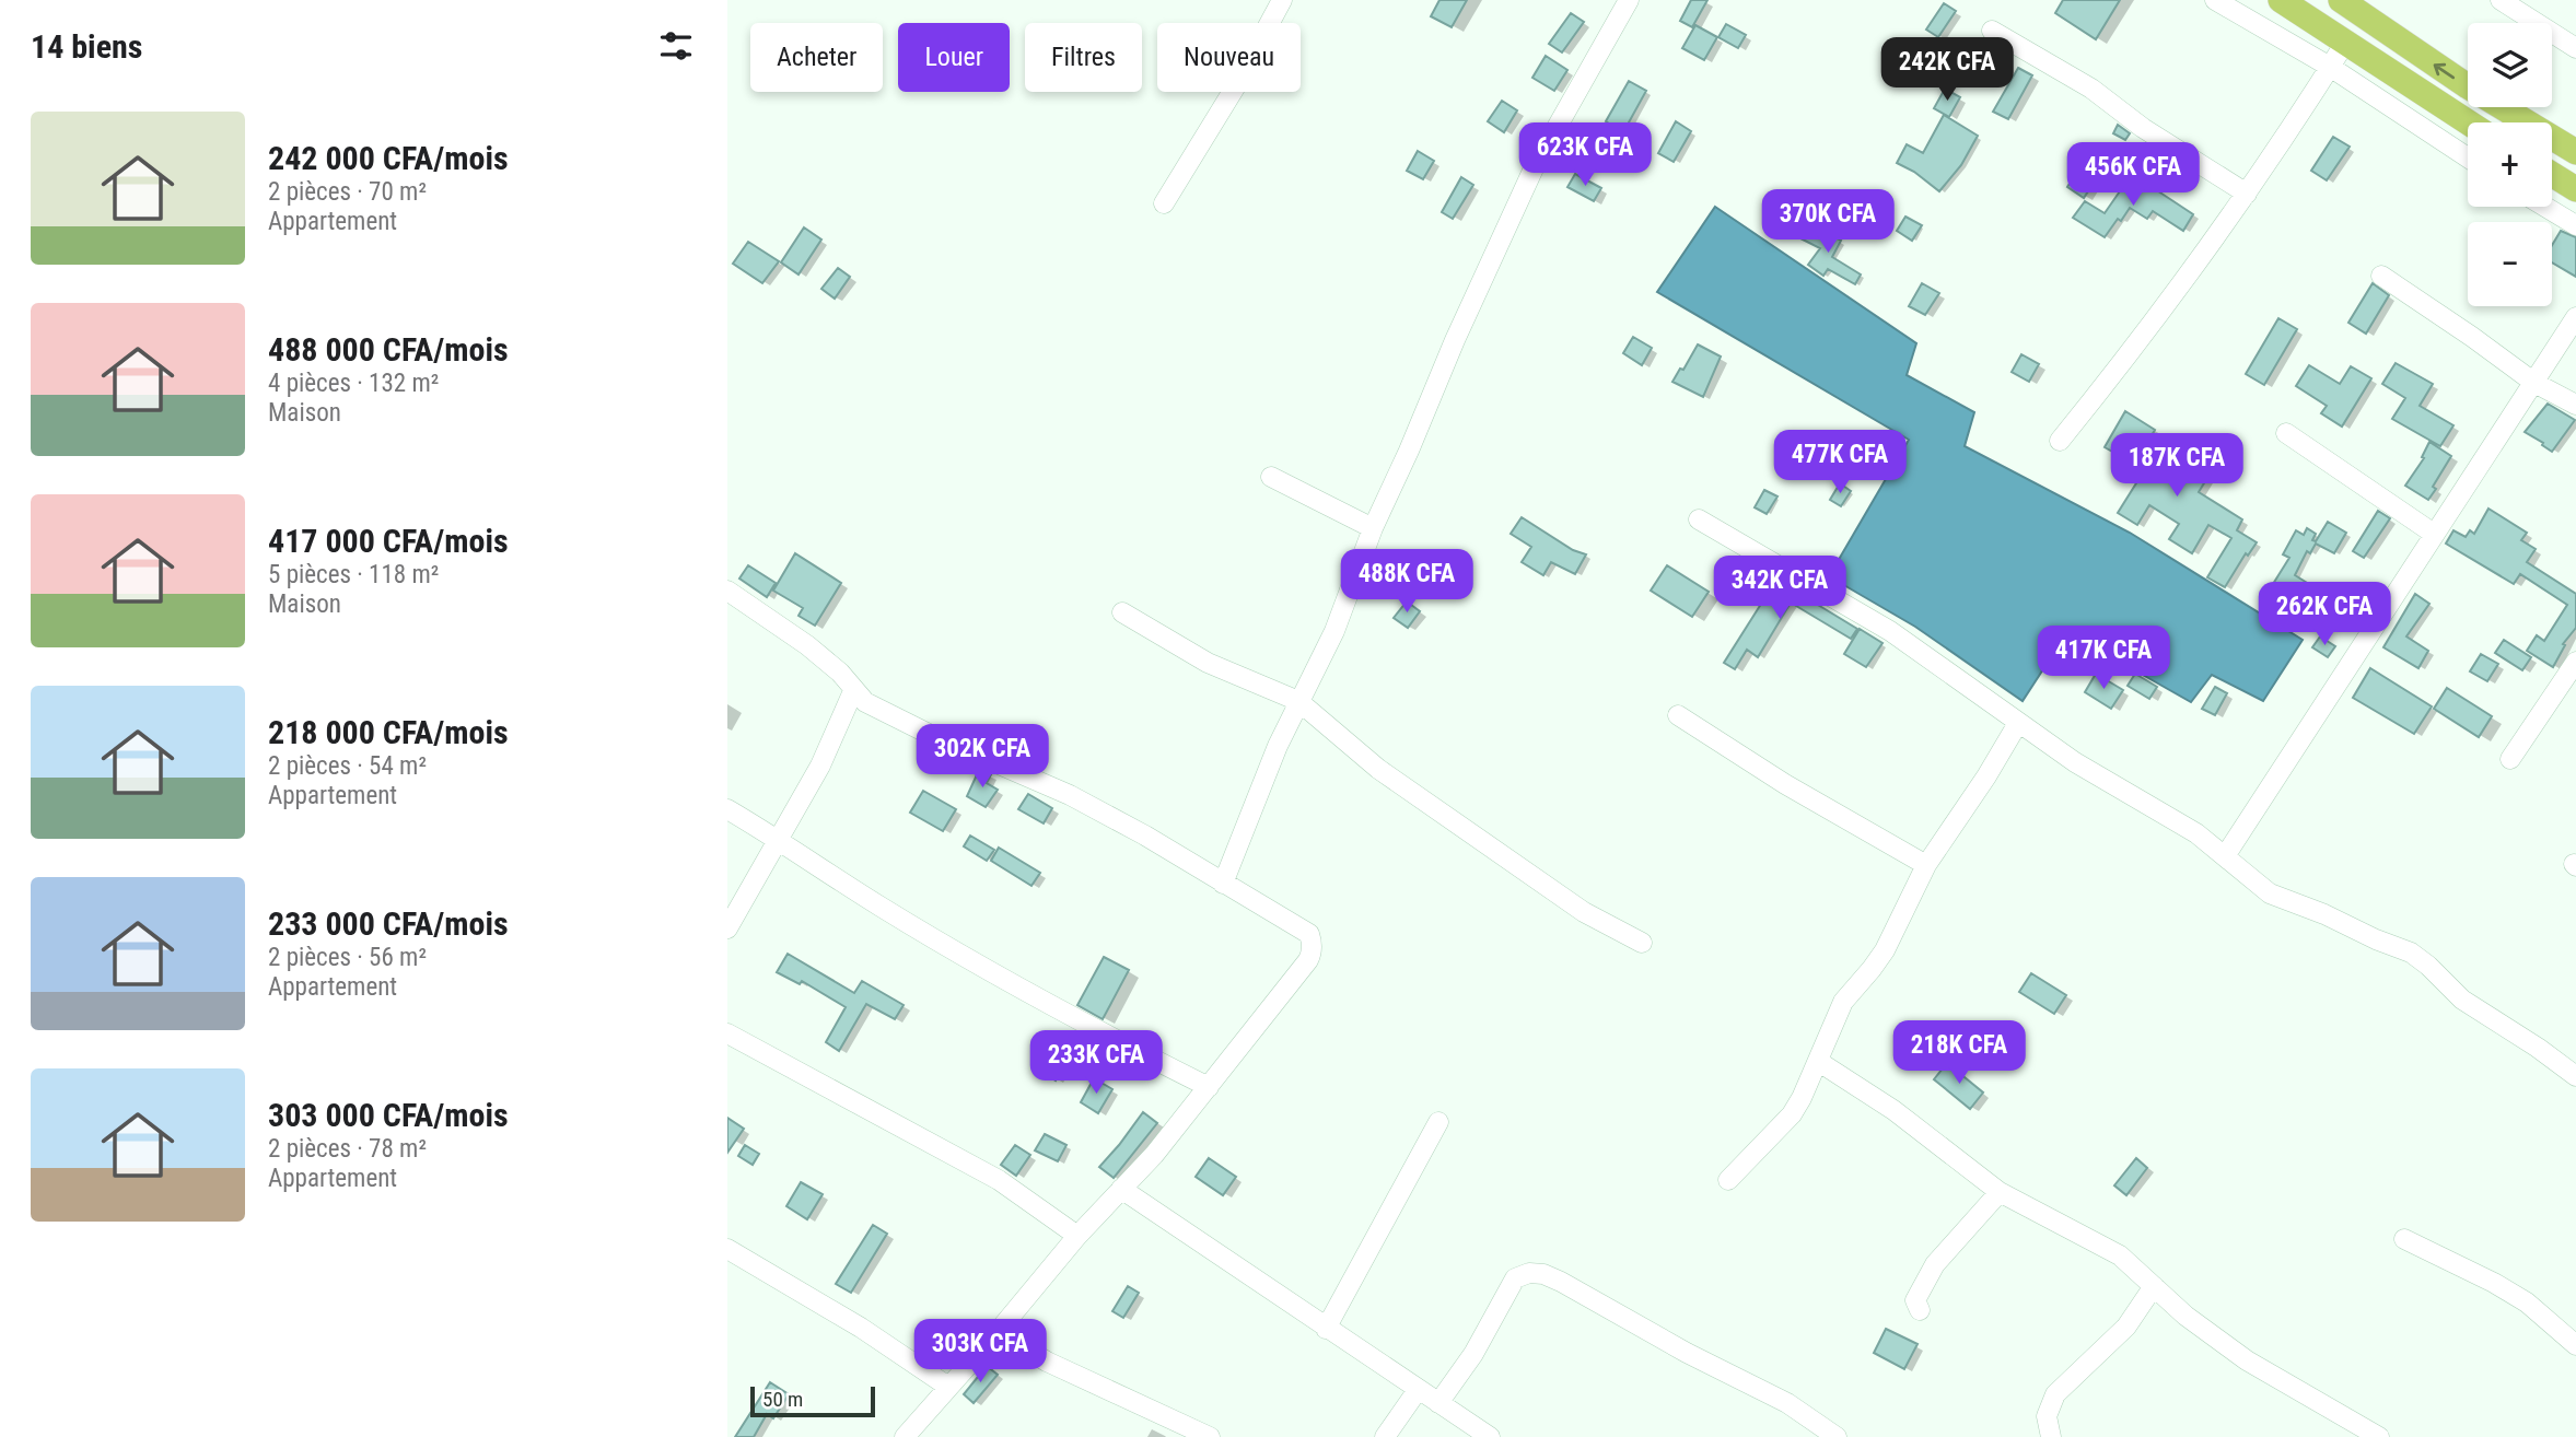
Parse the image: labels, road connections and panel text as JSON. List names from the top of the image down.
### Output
{
  "scale_bar": "50 m",
  "page": {
    "heading": "14 biens",
    "map_buttons": ["+", "−"],
    "chip": [
      "Acheter",
      "Louer",
      "Filtres",
      "Nouveau"
    ],
    "price": [
      "242K CFA",
      "623K CFA",
      "456K CFA",
      "370K CFA",
      "477K CFA",
      "187K CFA",
      "488K CFA",
      "342K CFA",
      "262K CFA",
      "417K CFA",
      "302K CFA",
      "218K CFA",
      "233K CFA",
      "303K CFA"
    ],
    "list": [
      {
        "name": "242 000 CFA/mois",
        "note": "2 pièces · 70 m² · Appartement"
      },
      {
        "name": "488 000 CFA/mois",
        "note": "4 pièces · 132 m² · Maison"
      },
      {
        "name": "417 000 CFA/mois",
        "note": "5 pièces · 118 m² · Maison"
      },
      {
        "name": "218 000 CFA/mois",
        "note": "2 pièces · 54 m² · Appartement"
      },
      {
        "name": "233 000 CFA/mois",
        "note": "2 pièces · 56 m² · Appartement"
      },
      {
        "name": "303 000 CFA/mois",
        "note": "2 pièces · 78 m² · Appartement"
      }
    ],
    "scale": "50 m"
  }
}
